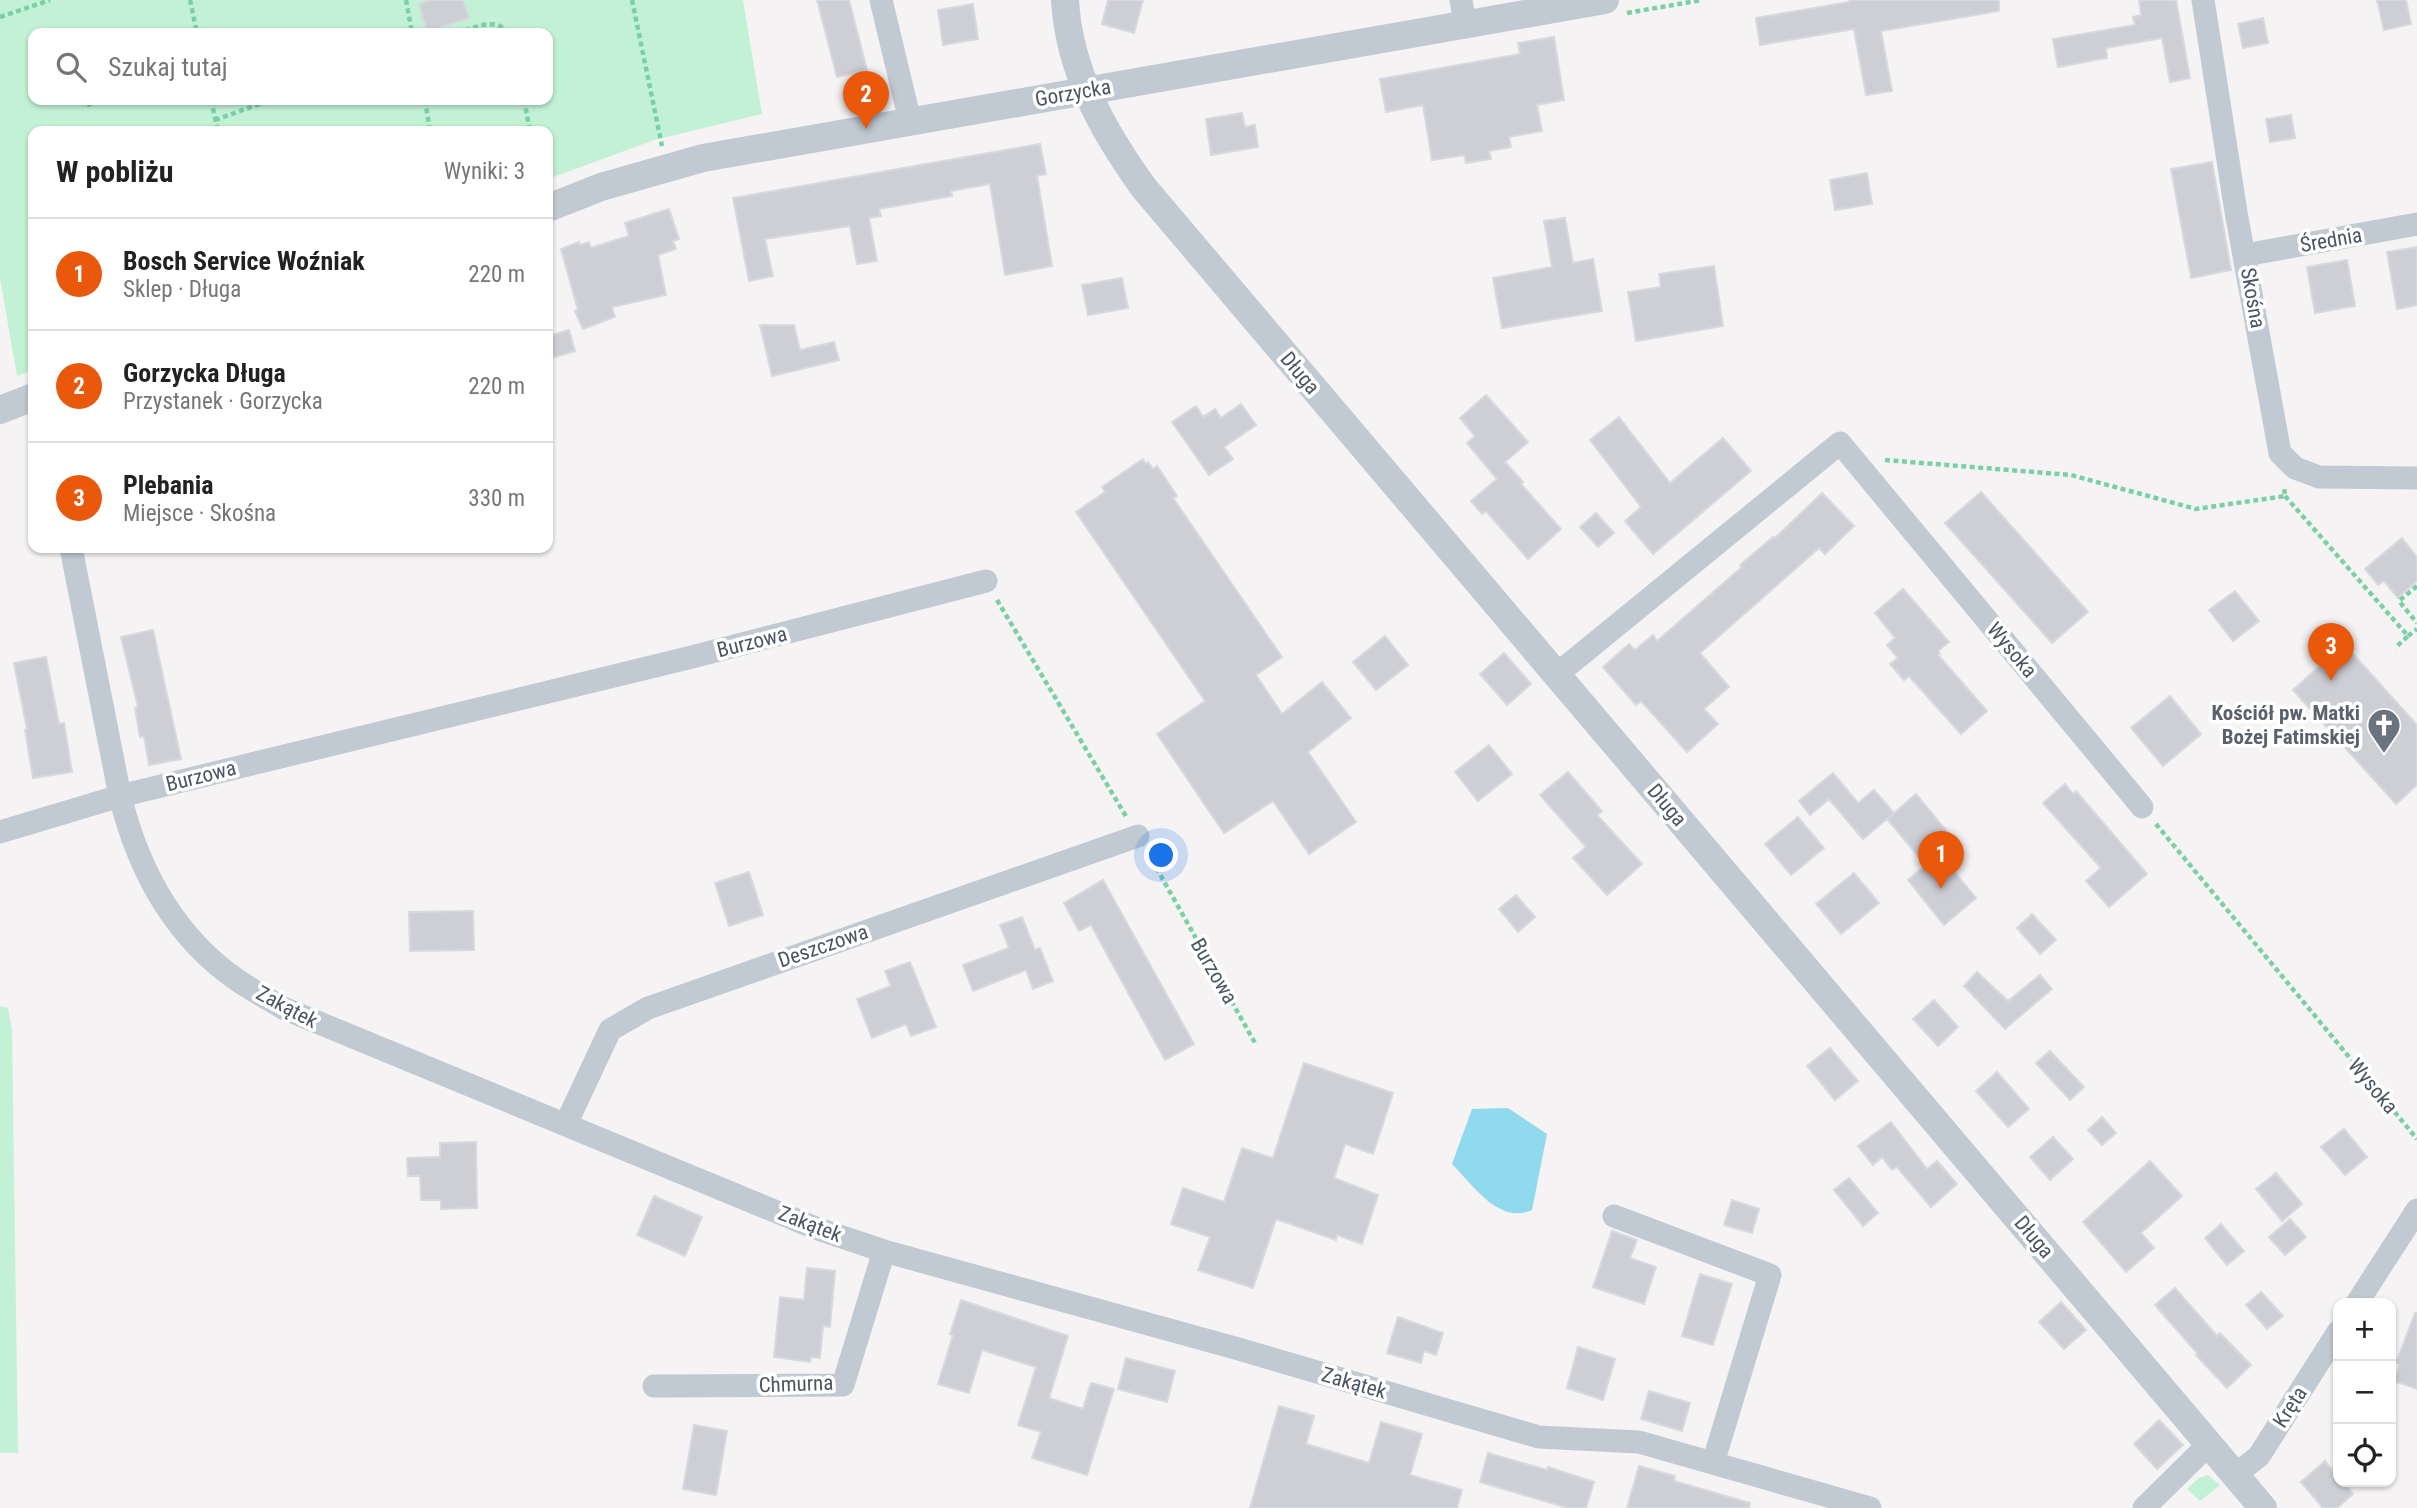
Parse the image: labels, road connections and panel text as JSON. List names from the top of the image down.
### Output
{
  "streets": {
    "street": [
      "Gorzycka",
      "Średnia",
      "Skośna",
      "Długa",
      "Burzowa",
      "Wysoka",
      "Deszczowa",
      "Zakątek",
      "Chmurna",
      "Kręta"
    ]
  },
  "crossings": [
    ["Gorzycka", "Długa"],
    ["Średnia", "Skośna"],
    ["Długa", "Kręta"],
    ["Burzowa", "Deszczowa"],
    ["Burzowa", "Zakątek"],
    ["Deszczowa", "Zakątek"],
    ["Zakątek", "Chmurna"]
  ],
  "places": {
    "church": ["Kościół pw. Matki Bożej Fatimskiej"]
  },
  "page": {
    "search": "Szukaj tutaj",
    "pins": ["2", "3", "1"],
    "heading": ["W pobliżu", "Wyniki: 3"],
    "list": [
      {
        "mark": "1",
        "name": "Bosch Service Woźniak",
        "note": "Sklep · Długa",
        "value": "220 m"
      },
      {
        "mark": "2",
        "name": "Gorzycka Długa",
        "note": "Przystanek · Gorzycka",
        "value": "220 m"
      },
      {
        "mark": "3",
        "name": "Plebania",
        "note": "Miejsce · Skośna",
        "value": "330 m"
      }
    ],
    "map_buttons": ["+", "−"]
  }
}
